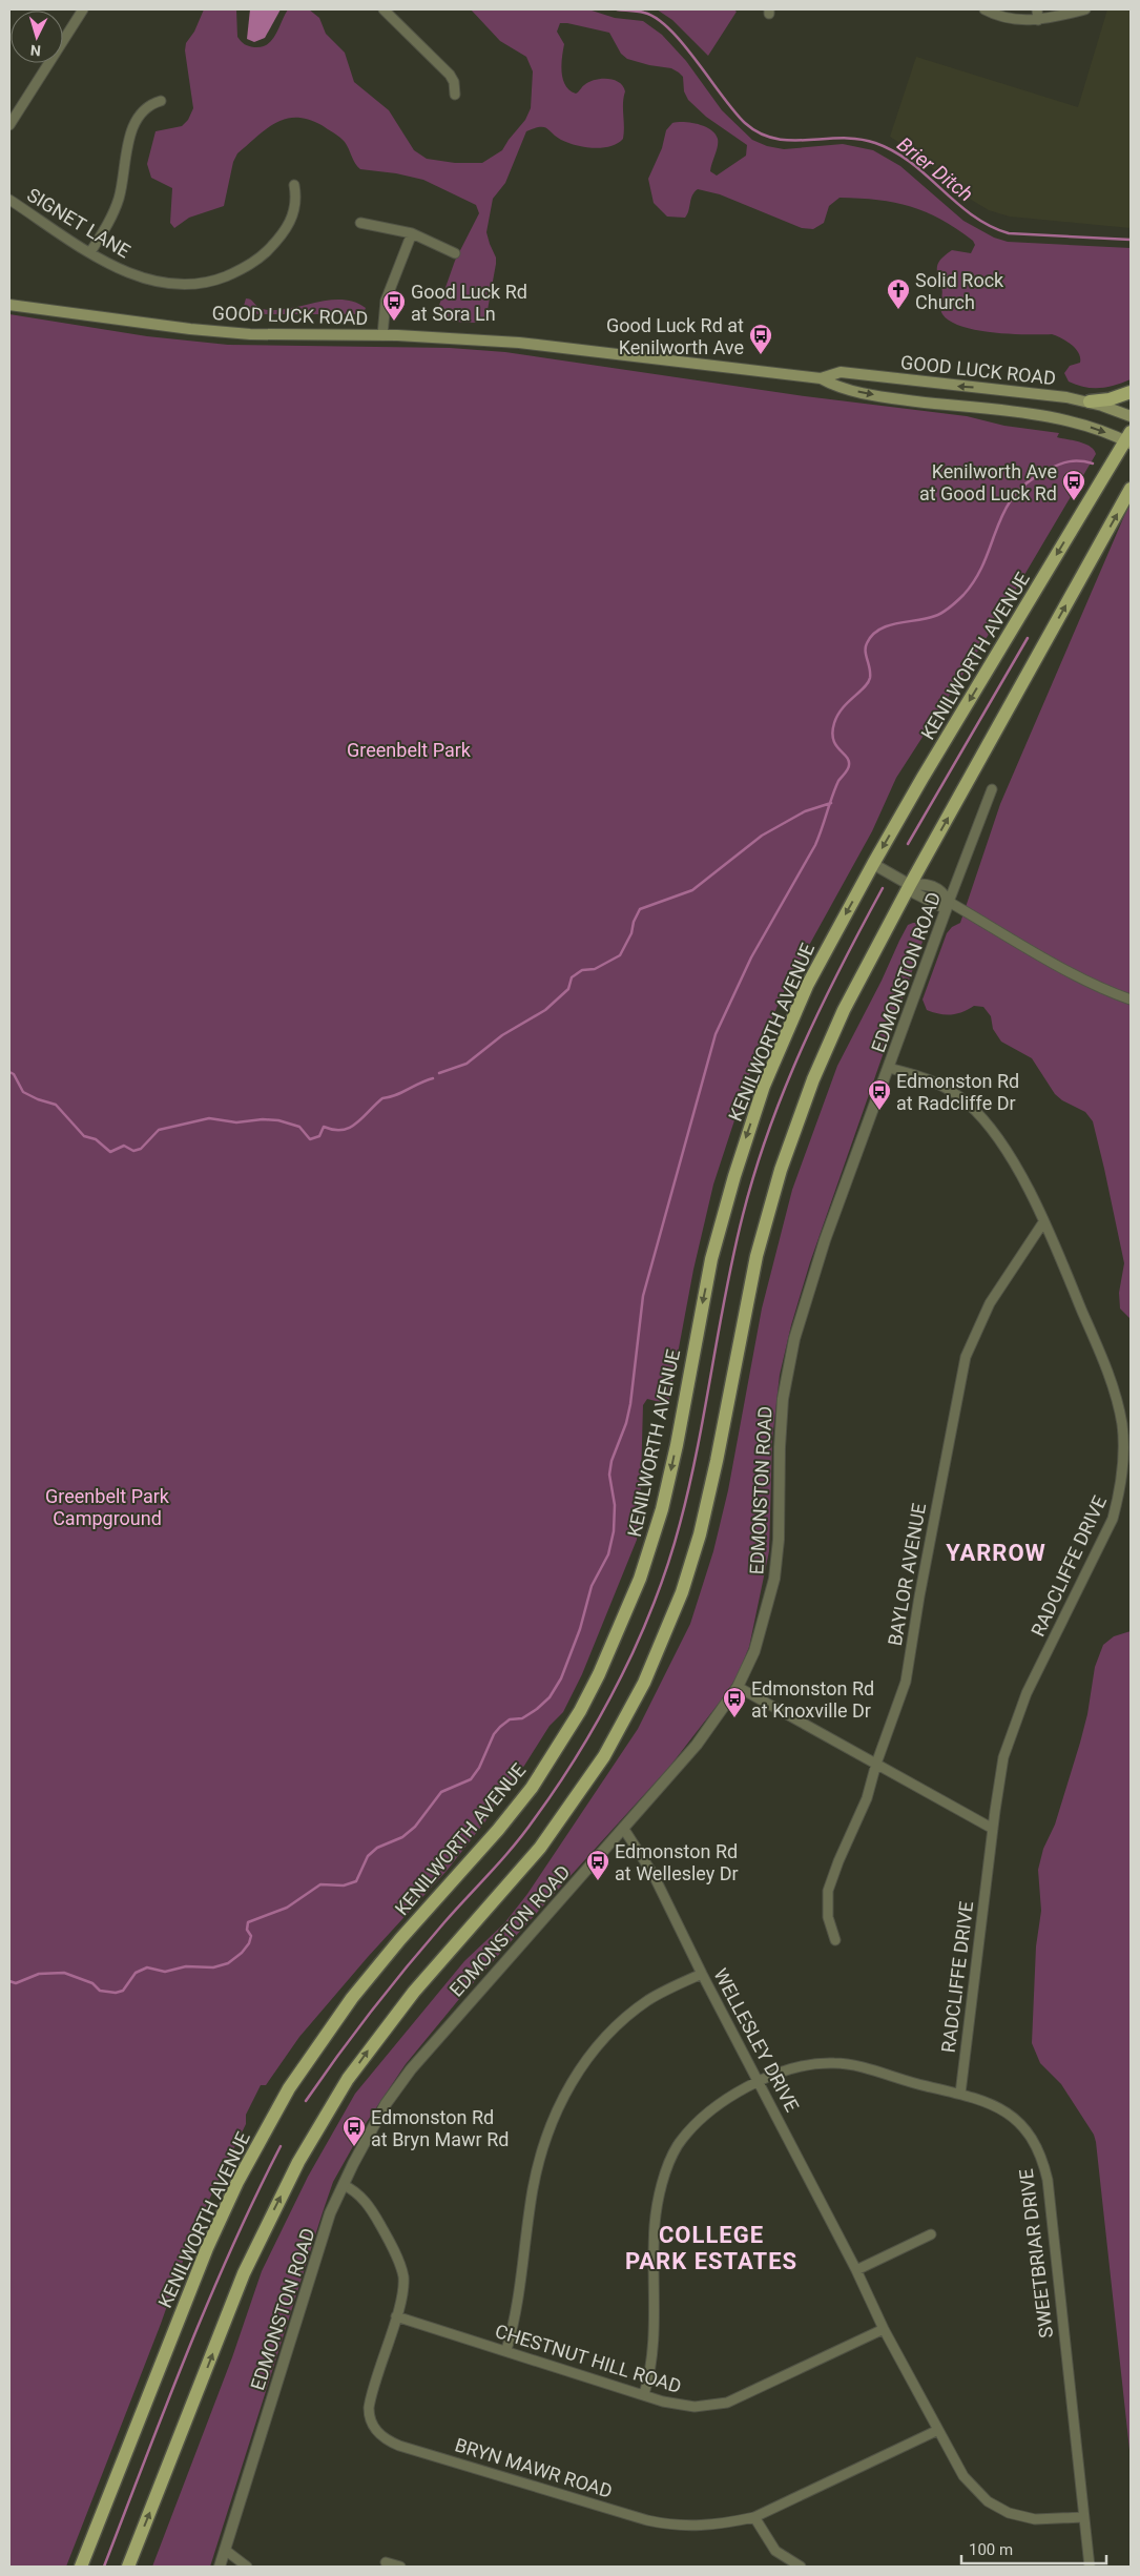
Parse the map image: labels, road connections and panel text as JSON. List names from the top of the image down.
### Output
{
  "streets": {
    "main road": ["GOOD LUCK ROAD", "KENILWORTH AVENUE"],
    "street": [
      "SIGNET LANE",
      "EDMONSTON ROAD",
      "RADCLIFFE DRIVE",
      "BAYLOR AVENUE",
      "WELLESLEY DRIVE",
      "SWEETBRIAR DRIVE",
      "CHESTNUT HILL ROAD",
      "BRYN MAWR ROAD"
    ]
  },
  "crossings": [
    ["GOOD LUCK ROAD", "KENILWORTH AVENUE"],
    ["EDMONSTON ROAD", "RADCLIFFE DRIVE"],
    ["EDMONSTON ROAD", "WELLESLEY DRIVE"],
    ["EDMONSTON ROAD", "BRYN MAWR ROAD"],
    ["RADCLIFFE DRIVE", "BAYLOR AVENUE"],
    ["RADCLIFFE DRIVE", "SWEETBRIAR DRIVE"],
    ["WELLESLEY DRIVE", "SWEETBRIAR DRIVE"],
    ["WELLESLEY DRIVE", "CHESTNUT HILL ROAD"],
    ["WELLESLEY DRIVE", "BRYN MAWR ROAD"],
    ["SWEETBRIAR DRIVE", "CHESTNUT HILL ROAD"],
    ["CHESTNUT HILL ROAD", "BRYN MAWR ROAD"]
  ],
  "districts": ["YARROW", "COLLEGE PARK ESTATES"],
  "water": ["Brier Ditch"],
  "parks": ["Greenbelt Park", "Greenbelt Park Campground"],
  "places": {
    "church": ["Solid Rock Church"],
    "bus stop": [
      "Good Luck Rd at Sora Ln",
      "Good Luck Rd at Kenilworth Ave",
      "Kenilworth Ave at Good Luck Rd",
      "Edmonston Rd at Radcliffe Dr",
      "Edmonston Rd at Knoxville Dr",
      "Edmonston Rd at Wellesley Dr",
      "Edmonston Rd at Bryn Mawr Rd"
    ]
  },
  "scale_bar": "100 m",
  "north": "bottom"
}
